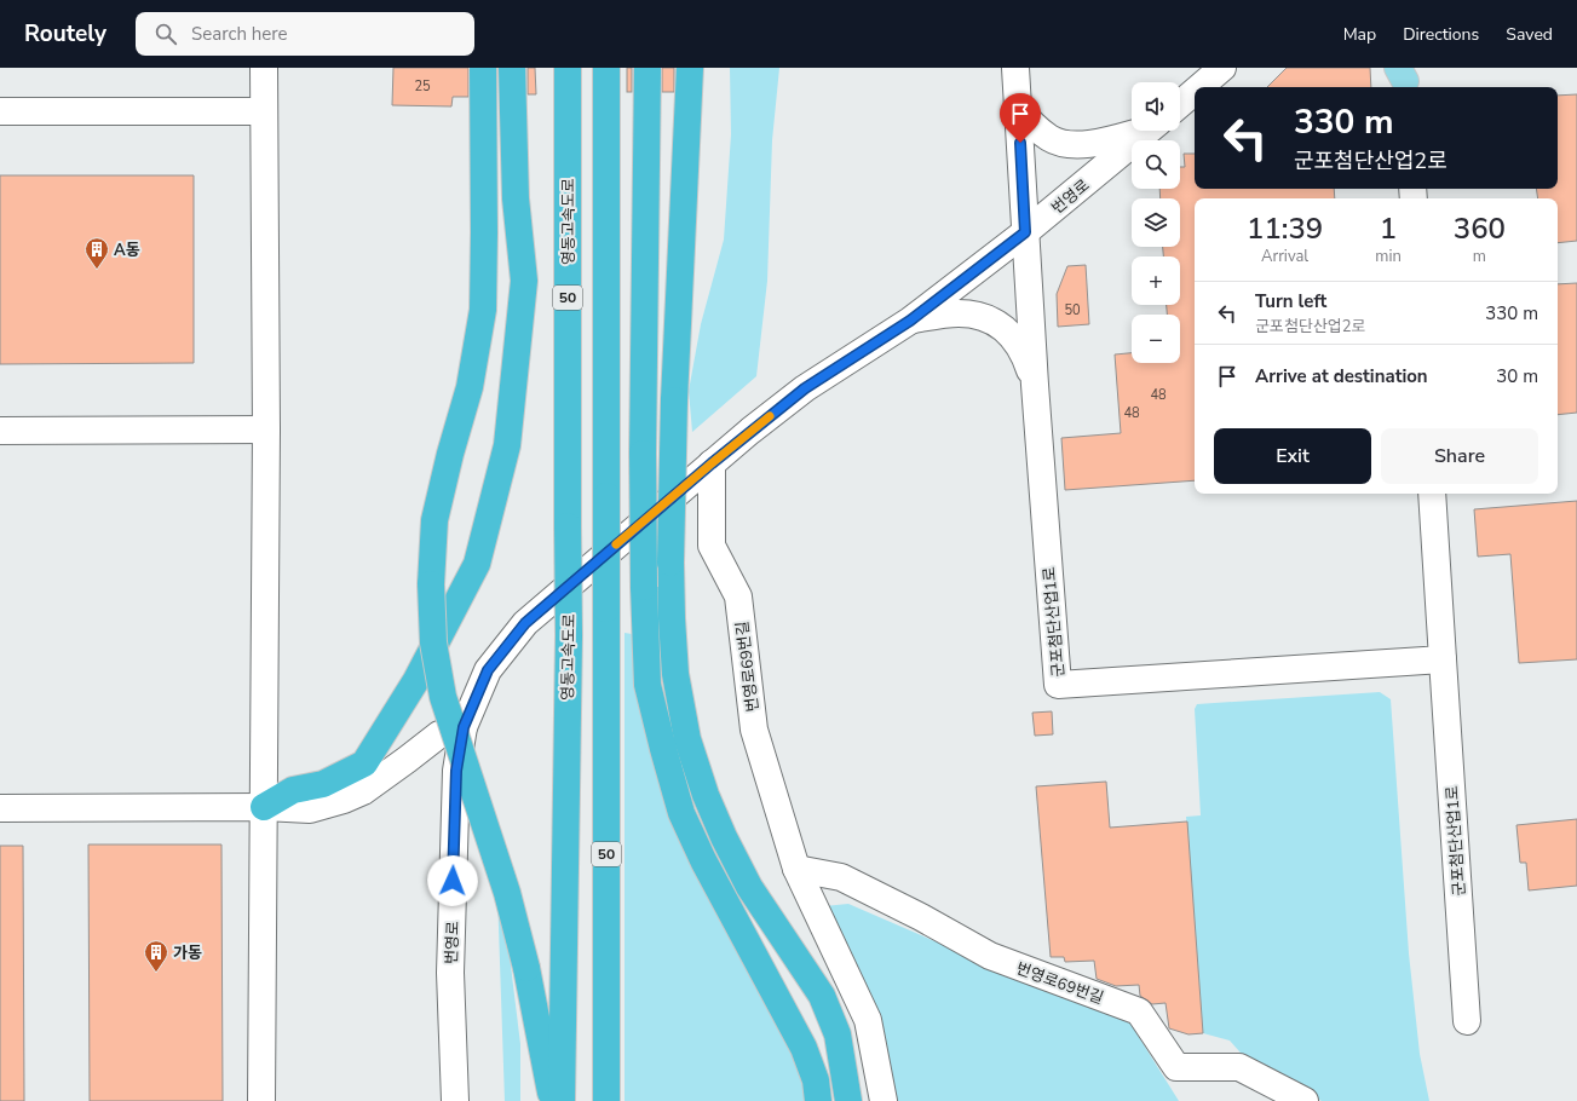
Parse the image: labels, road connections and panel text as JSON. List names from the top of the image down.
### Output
{
  "streets": {
    "highway": ["영동고속도로", "50"],
    "street": ["번영로", "군포첨단산업1로", "번영로69번길"]
  },
  "crossings": [
    ["번영로", "군포첨단산업1로"],
    ["번영로", "번영로69번길"]
  ],
  "places": {
    "building": ["A동", "가동"]
  },
  "house_numbers": [
    "25",
    "50",
    "48",
    "48"
  ],
  "page": {
    "header": "Routely",
    "search": "Search here",
    "nav": ["Map", "Directions", "Saved"],
    "map_buttons": ["+", "−"],
    "turn": ["330 m", "군포첨단산업2로"],
    "eta": [
      "11:39",
      "Arrival",
      "1",
      "min",
      "360",
      "m"
    ],
    "list": [
      {
        "name": "Turn left",
        "note": "군포첨단산업2로",
        "value": "330 m"
      },
      {
        "name": "Arrive at destination",
        "value": "30 m"
      }
    ],
    "buttons": ["Exit", "Share"]
  }
}
